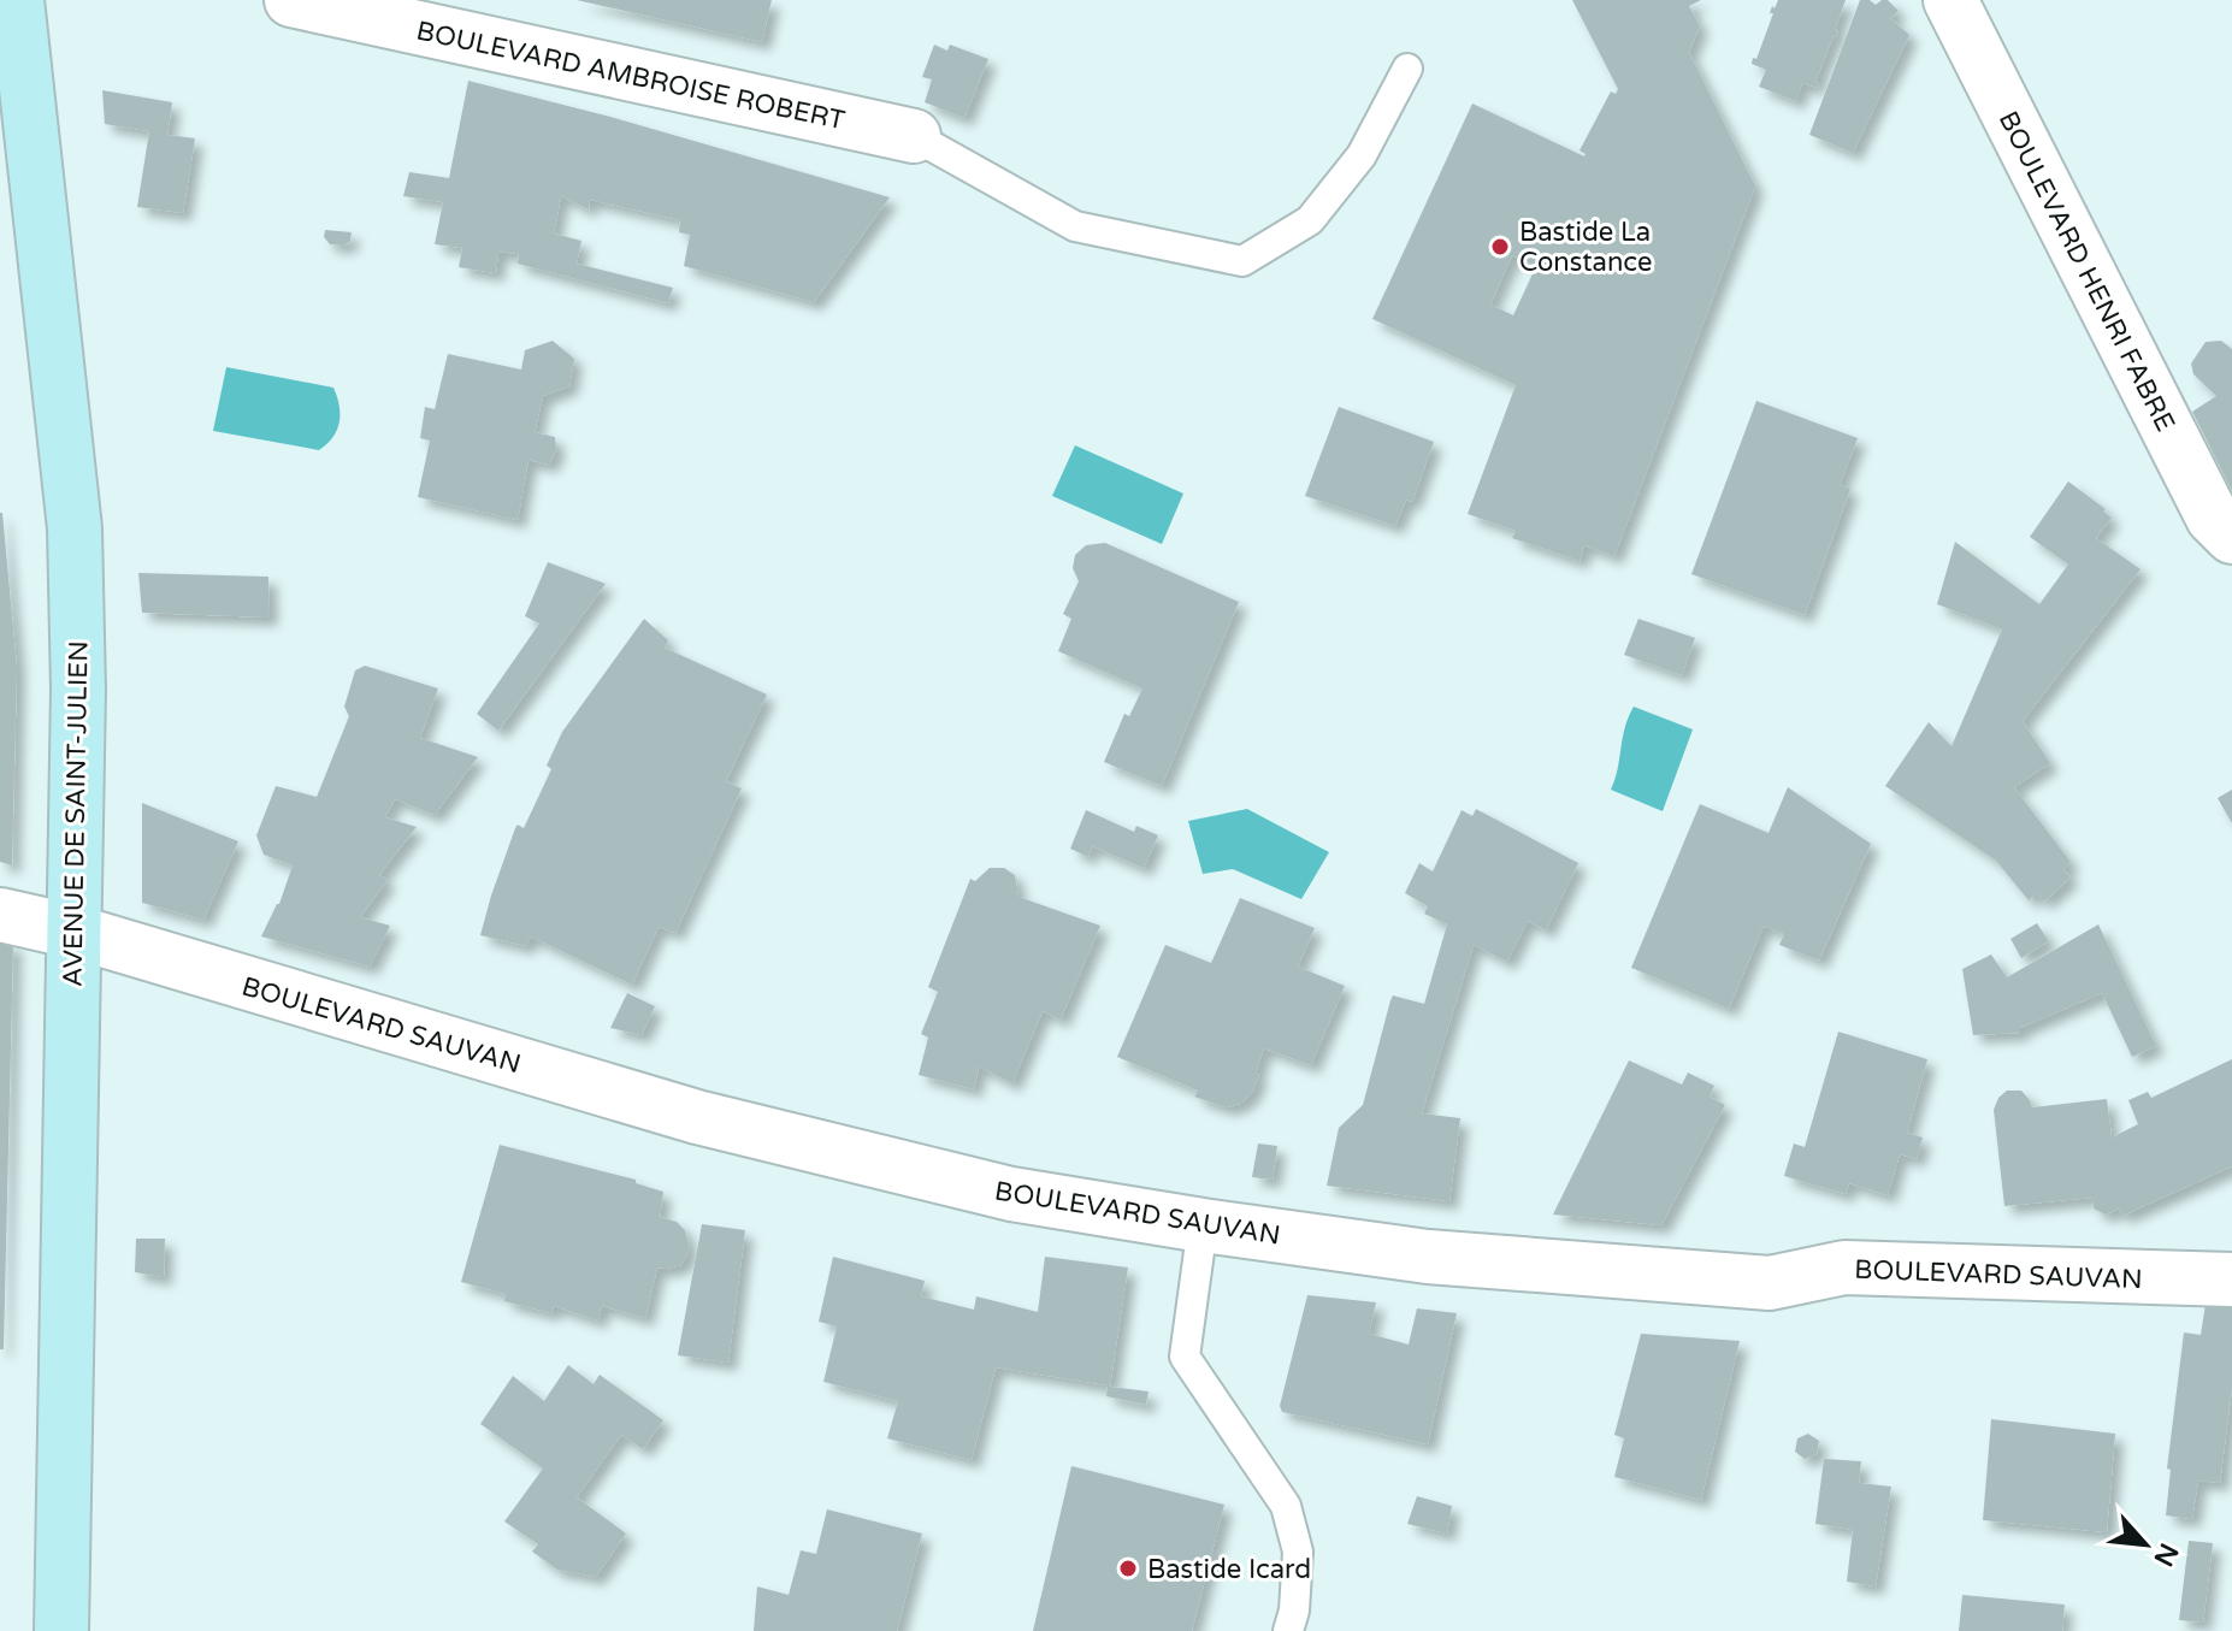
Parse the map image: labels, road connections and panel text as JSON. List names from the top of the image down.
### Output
{
  "streets": {
    "main road": ["AVENUE DE SAINT-JULIEN"],
    "street": ["BOULEVARD AMBROISE ROBERT", "BOULEVARD HENRI FABRE", "BOULEVARD SAUVAN"]
  },
  "crossings": [
    ["AVENUE DE SAINT-JULIEN", "BOULEVARD SAUVAN"]
  ],
  "places": ["Bastide La Constance", "Bastide Icard"],
  "north": "bottom right"
}
